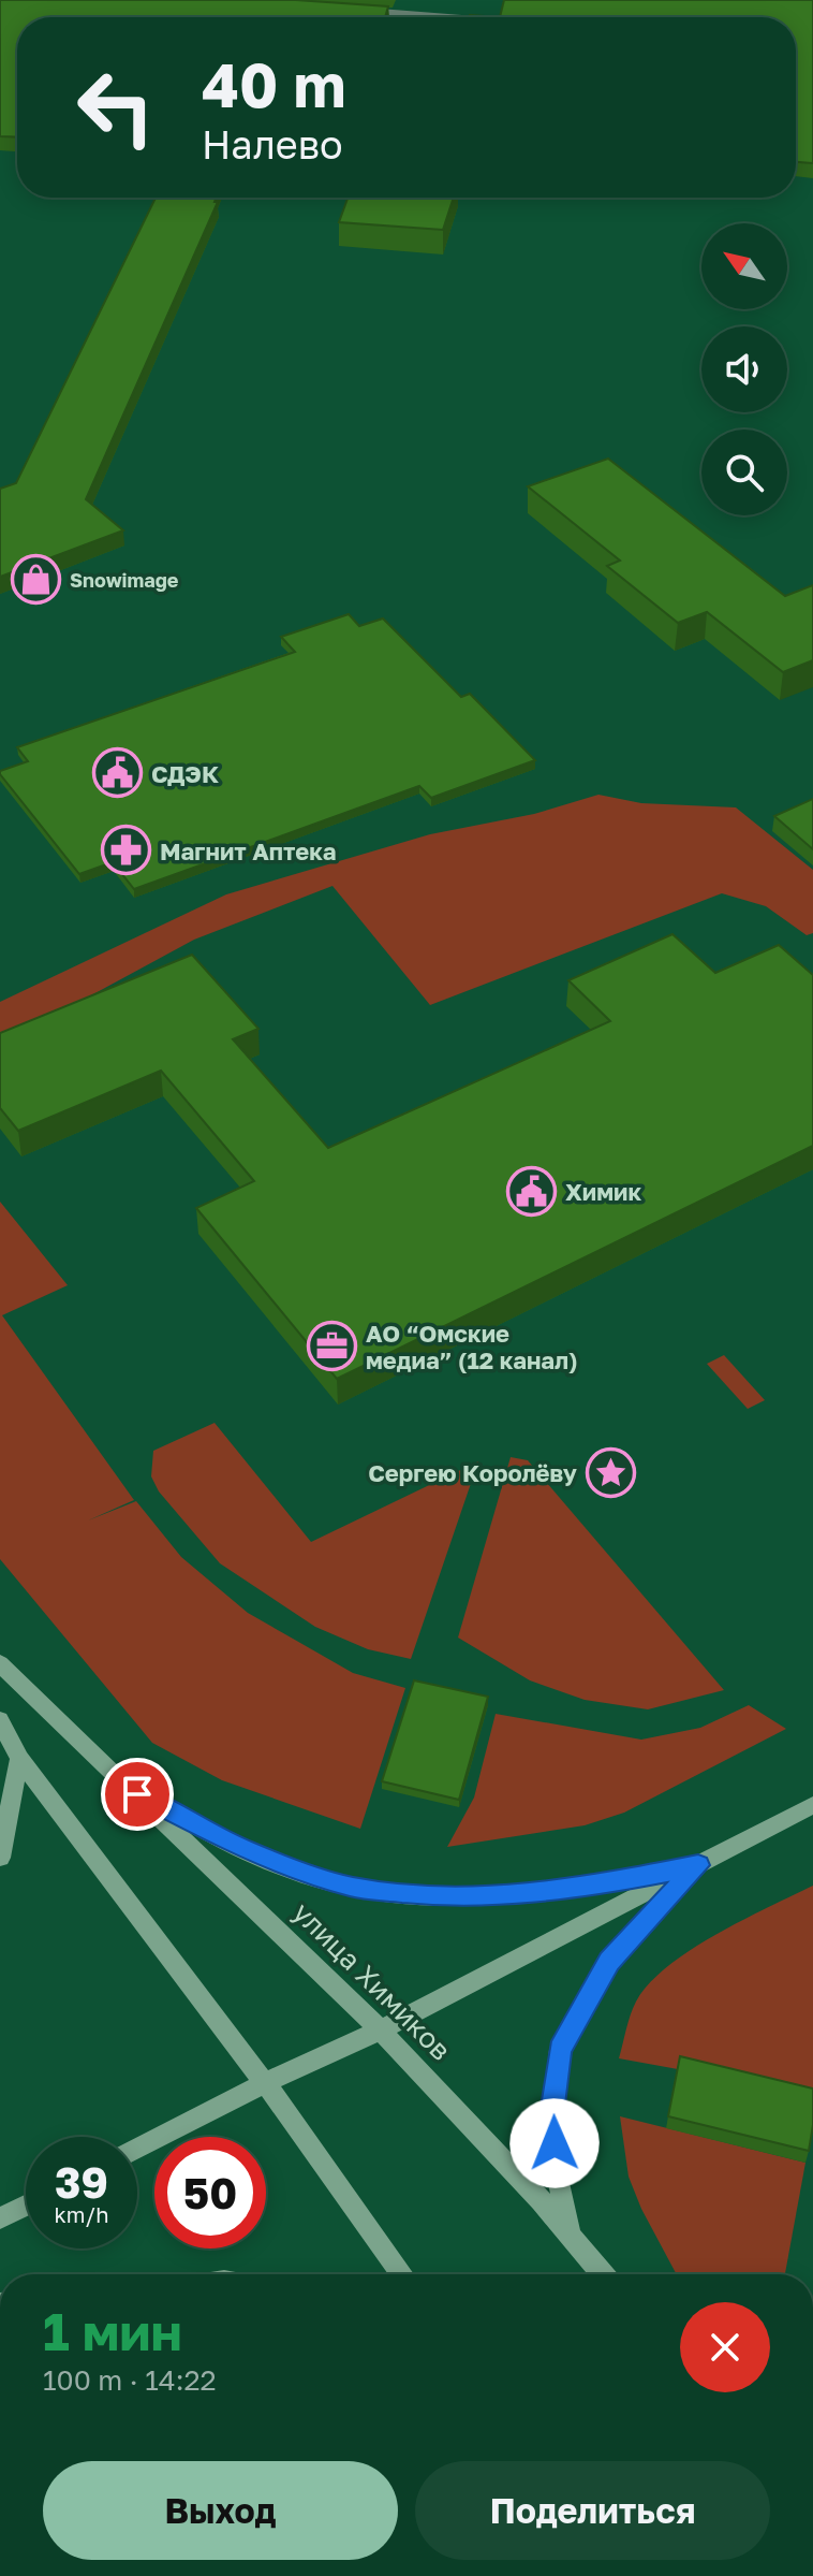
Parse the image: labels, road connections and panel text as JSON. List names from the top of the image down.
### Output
{
  "streets": {
    "main road": ["улица Химиков"]
  },
  "places": {
    "shop": ["Snowimage"],
    "public building": ["СДЭК", "Химик"],
    "pharmacy": ["Магнит Аптека"],
    "office": ["АО “Омские медиа” (12 канал)"],
    "place": ["Сергею Королёву"]
  },
  "north": "top left",
  "page": {
    "turn": ["40 m", "Налево"],
    "speed": "39 km/h",
    "limit": "50",
    "heading": ["1 мин", "100 m · 14:22"],
    "buttons": ["Выход", "Поделиться"]
  }
}
